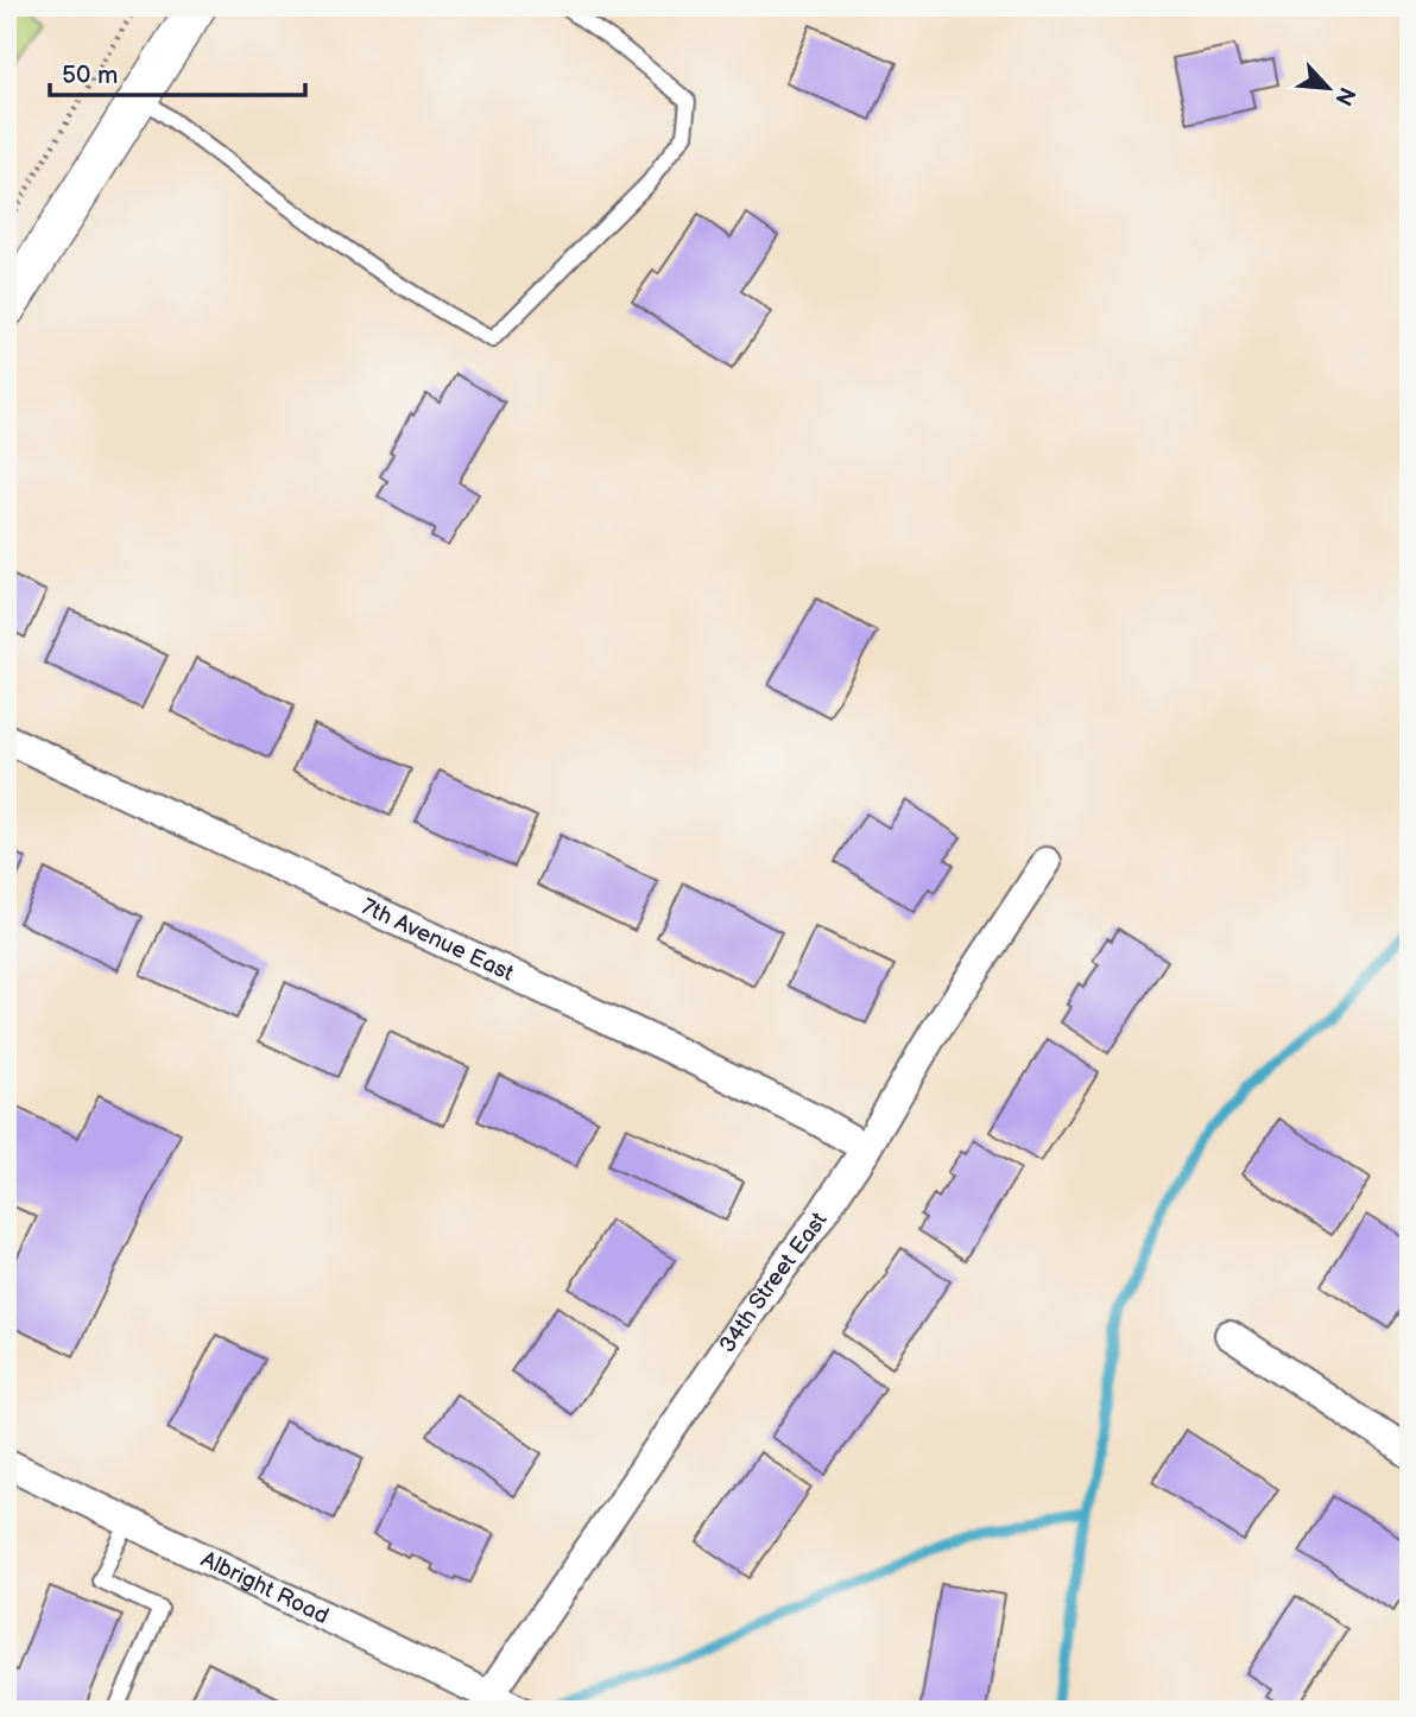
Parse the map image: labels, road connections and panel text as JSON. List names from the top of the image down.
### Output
{
  "streets": {
    "street": ["7th Avenue East", "34th Street East", "Albright Road"]
  },
  "crossings": [
    ["7th Avenue East", "34th Street East"],
    ["34th Street East", "Albright Road"]
  ],
  "scale_bar": "50 m",
  "north": "bottom right"
}
